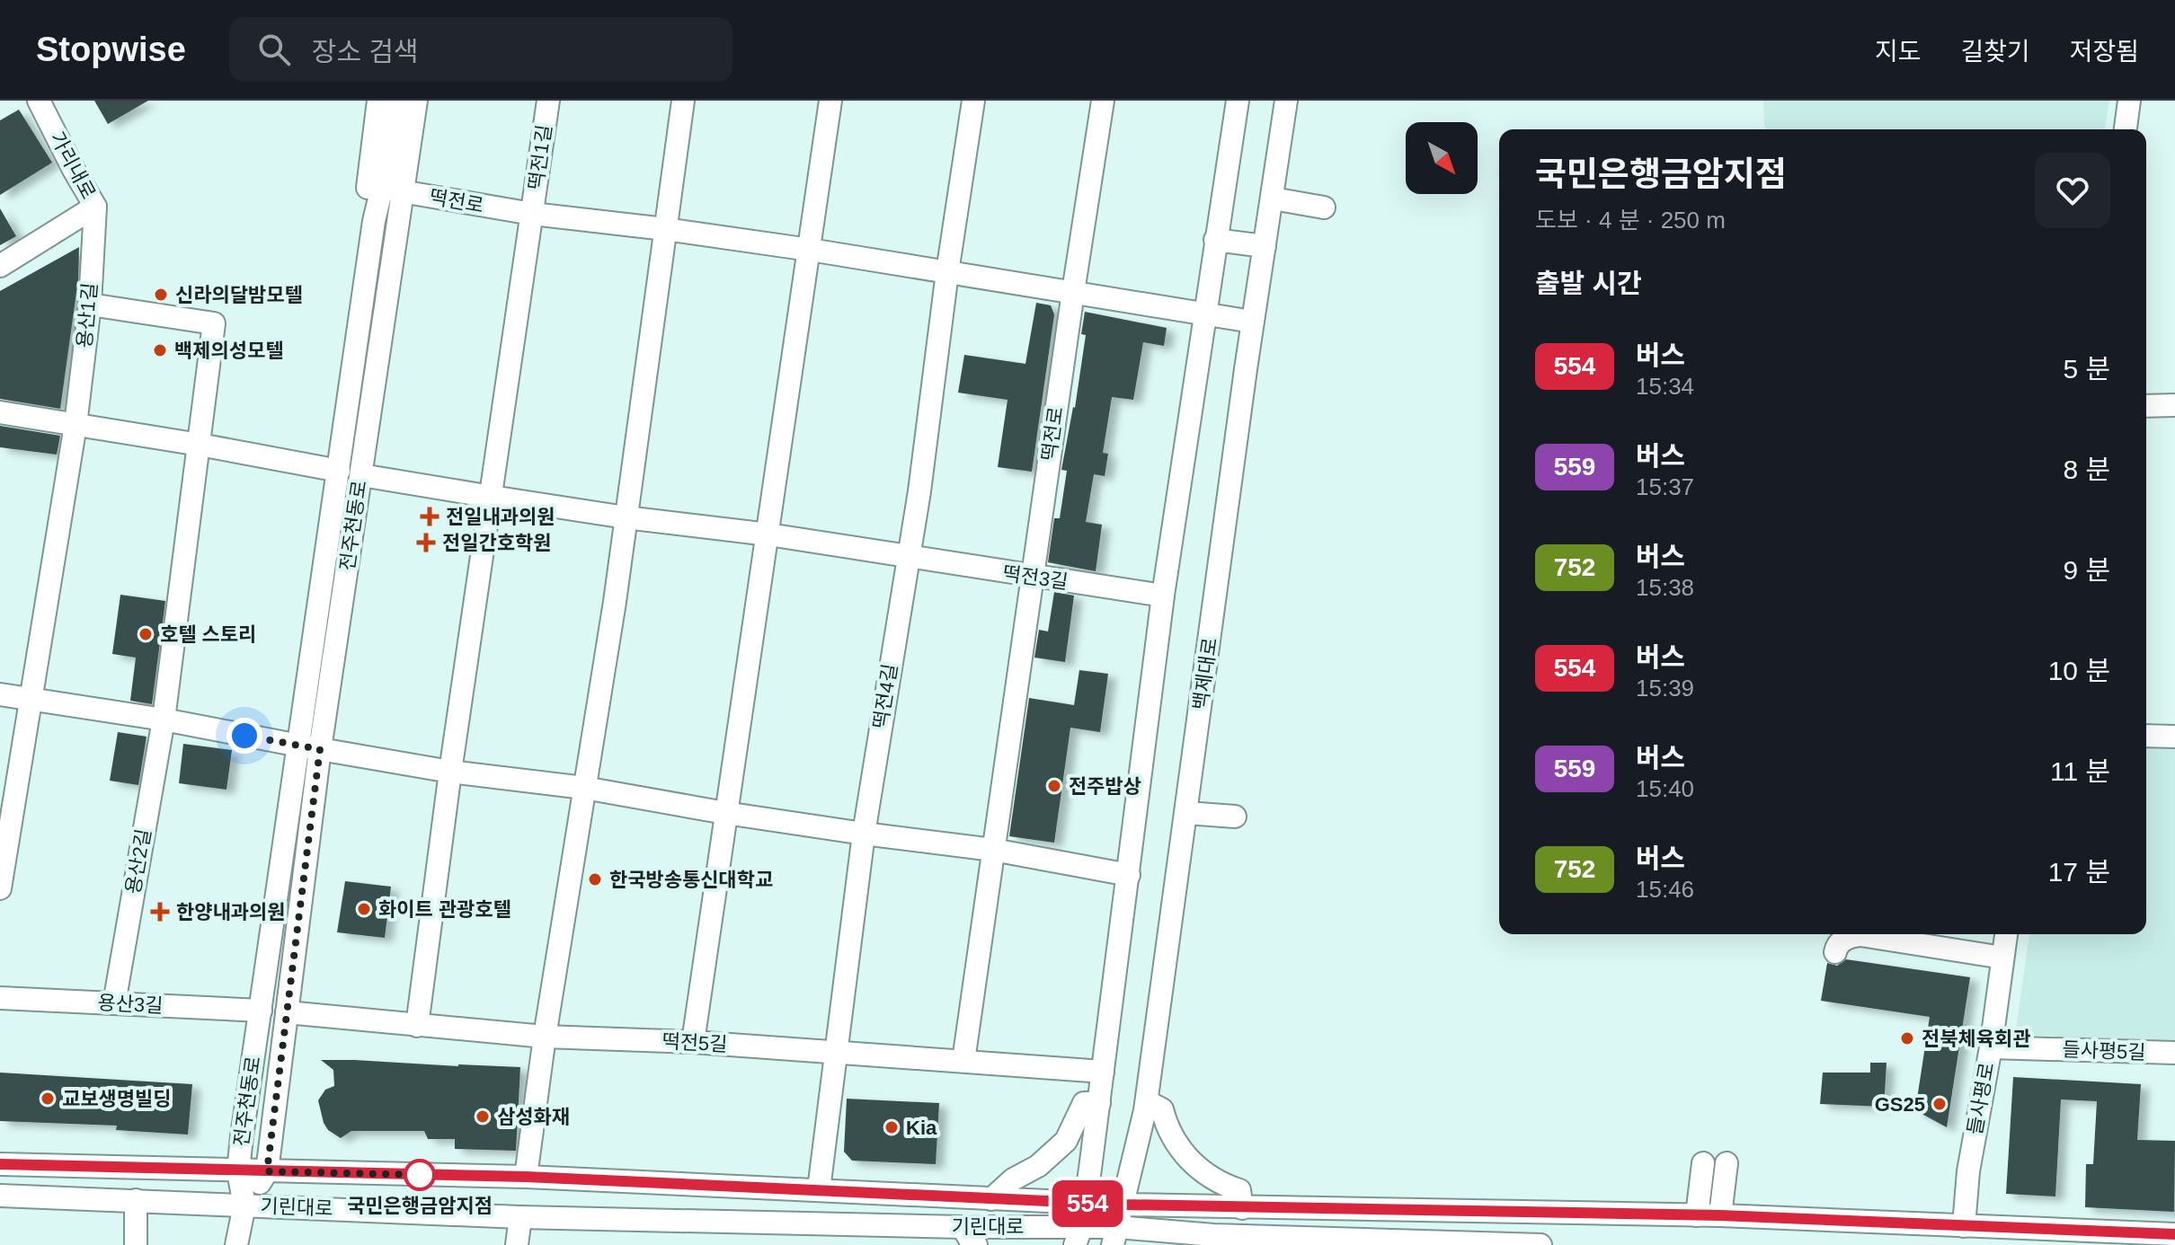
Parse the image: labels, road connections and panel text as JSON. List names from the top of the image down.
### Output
{
  "streets": {
    "street": [
      "떡전1길",
      "가리내로",
      "떡전로",
      "용산1길",
      "전주천동로",
      "떡전3길",
      "백제대로",
      "떡전4길",
      "용산2길",
      "용산3길",
      "떡전5길",
      "들사평5길",
      "들사평로",
      "기린대로"
    ]
  },
  "crossings": [
    ["떡전1길", "떡전로"],
    ["가리내로", "용산1길"],
    ["떡전로", "전주천동로"],
    ["떡전로", "떡전3길"],
    ["떡전로", "백제대로"],
    ["전주천동로", "떡전3길"],
    ["전주천동로", "용산3길"],
    ["전주천동로", "떡전5길"],
    ["전주천동로", "기린대로"],
    ["떡전3길", "떡전4길"],
    ["백제대로", "기린대로"],
    ["떡전4길", "떡전5길"],
    ["떡전4길", "기린대로"],
    ["용산2길", "용산3길"],
    ["들사평5길", "들사평로"],
    ["들사평로", "기린대로"]
  ],
  "places": {
    "other": [
      "신라의달밤모텔",
      "백제의성모텔",
      "호텔 스토리",
      "전주밥상",
      "한국방송통신대학교",
      "화이트 관광호텔",
      "전북체육회관",
      "교보생명빌딩",
      "GS25",
      "삼성화재",
      "Kia",
      "국민은행금암지점"
    ],
    "health": ["전일내과의원", "전일간호학원", "한양내과의원"]
  },
  "lines": ["bus line 554"],
  "north": "bottom right",
  "page": {
    "header": "Stopwise",
    "search": "장소 검색",
    "nav": ["지도", "길찾기", "저장됨"],
    "on_map": "554",
    "heading": [
      ["국민은행금암지점", "도보 · 4 분 · 250 m"],
      "출발 시간"
    ],
    "list": [
      {
        "mark": "554",
        "name": "버스",
        "note": "15:34",
        "value": "5 분"
      },
      {
        "mark": "559",
        "name": "버스",
        "note": "15:37",
        "value": "8 분"
      },
      {
        "mark": "752",
        "name": "버스",
        "note": "15:38",
        "value": "9 분"
      },
      {
        "mark": "554",
        "name": "버스",
        "note": "15:39",
        "value": "10 분"
      },
      {
        "mark": "559",
        "name": "버스",
        "note": "15:40",
        "value": "11 분"
      },
      {
        "mark": "752",
        "name": "버스",
        "note": "15:46",
        "value": "17 분"
      }
    ]
  }
}
